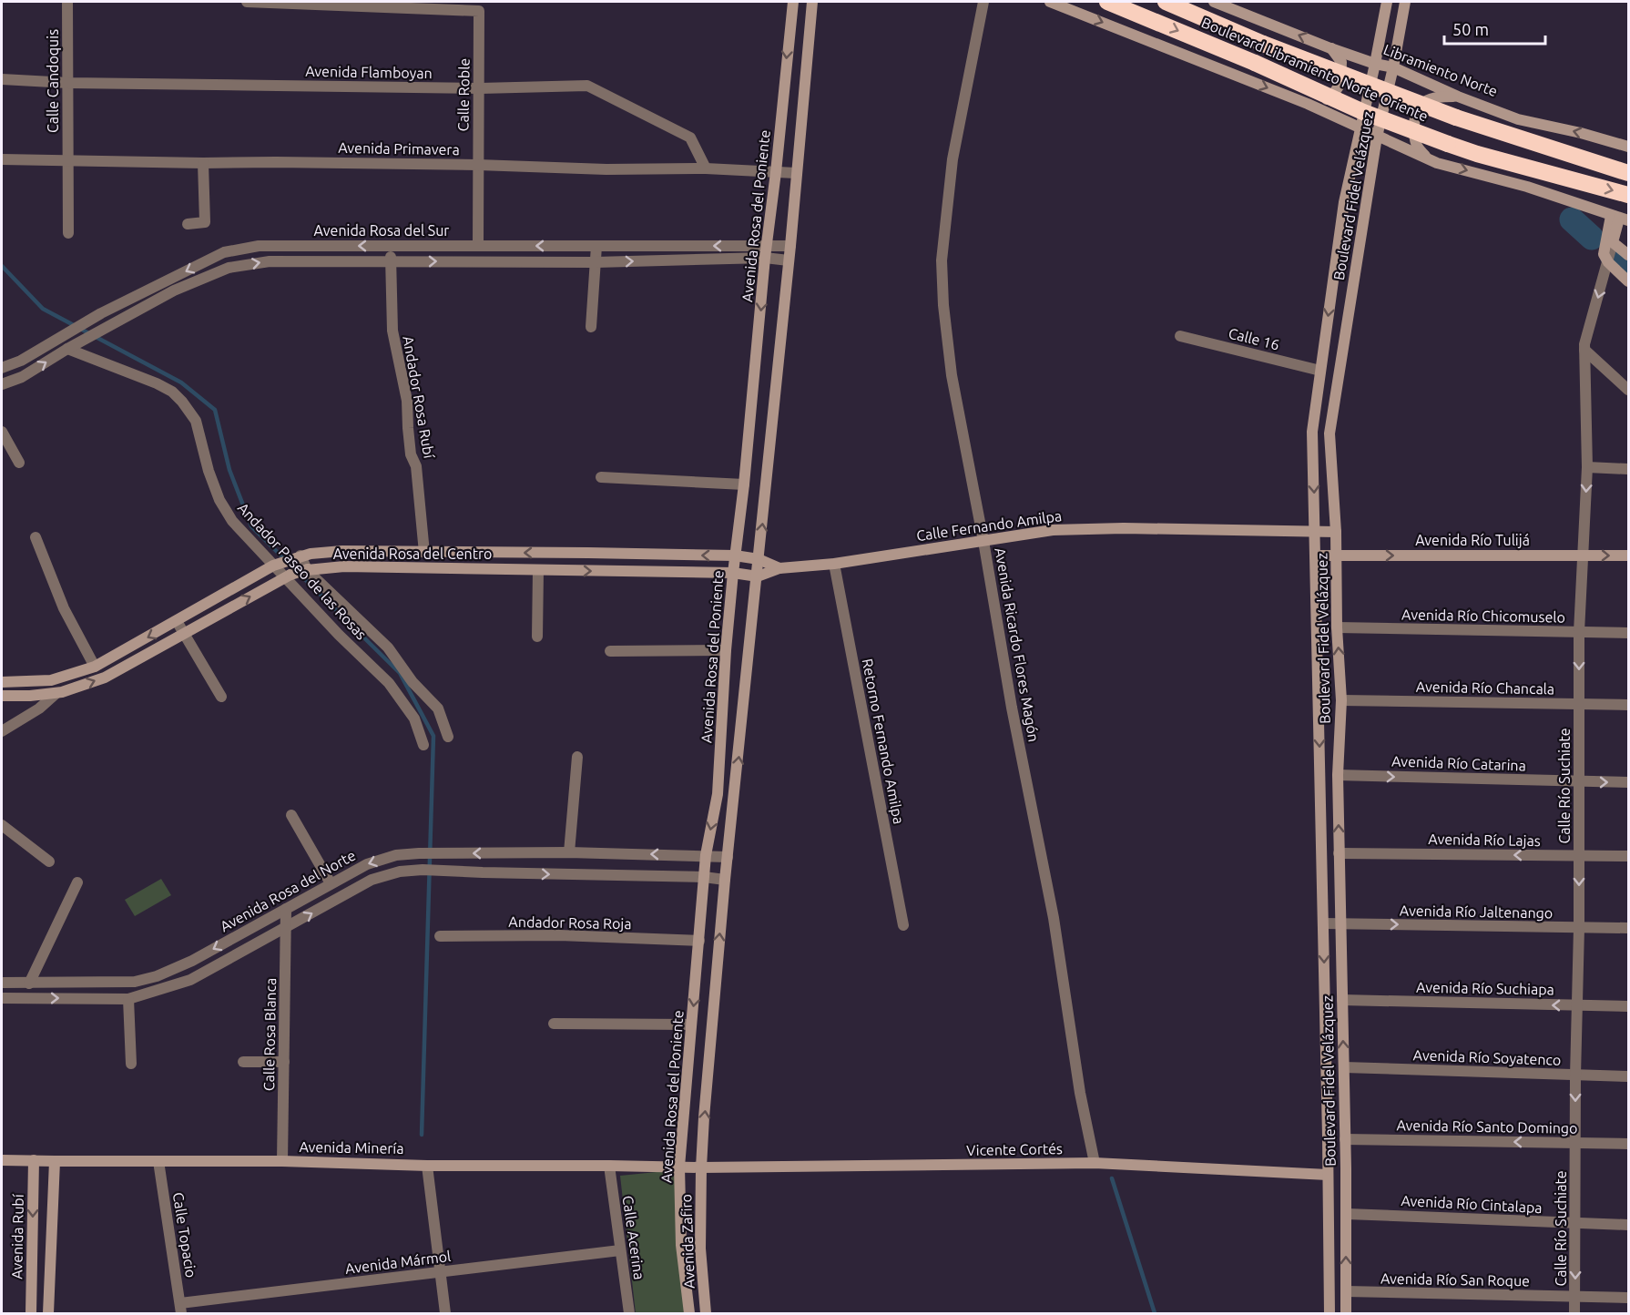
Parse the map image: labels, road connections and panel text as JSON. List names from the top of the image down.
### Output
{
  "streets": {
    "highway": ["Boulevard Libramiento Norte Oriente"],
    "street": [
      "Libramiento Norte",
      "Avenida Flamboyan",
      "Calle Candoquis",
      "Calle Roble",
      "Avenida Primavera",
      "Boulevard Fidel Velázquez",
      "Avenida Rosa del Poniente",
      "Avenida Rosa del Sur",
      "Calle 16",
      "Andador Rosa Rubí",
      "Calle Fernando Amilpa",
      "Avenida Río Tulijá",
      "Avenida Rosa del Centro",
      "Andador Paseo de las Rosas",
      "Avenida Río Chicomuselo",
      "Avenida Ricardo Flores Magón",
      "Avenida Río Chancala",
      "Retorno Fernando Amilpa",
      "Avenida Río Catarina",
      "Calle Río Suchiate",
      "Avenida Río Lajas",
      "Avenida Rosa del Norte",
      "Avenida Río Jaltenango",
      "Andador Rosa Roja",
      "Avenida Río Suchiapa",
      "Calle Rosa Blanca",
      "Avenida Río Soyatenco",
      "Avenida Río Santo Domingo",
      "Avenida Minería",
      "Vicente Cortés",
      "Avenida Río Cintalapa",
      "Calle Topacio",
      "Avenida Rubí",
      "Calle Acerina",
      "Avenida Zafiro",
      "Avenida Mármol",
      "Avenida Río San Roque"
    ]
  },
  "crossings": [
    ["Libramiento Norte", "Boulevard Fidel Velázquez"],
    ["Avenida Flamboyan", "Calle Candoquis"],
    ["Avenida Flamboyan", "Calle Roble"],
    ["Avenida Flamboyan", "Avenida Primavera"],
    ["Calle Candoquis", "Avenida Primavera"],
    ["Calle Roble", "Avenida Primavera"],
    ["Calle Roble", "Avenida Rosa del Sur"],
    ["Avenida Primavera", "Avenida Rosa del Poniente"],
    ["Boulevard Fidel Velázquez", "Calle 16"],
    ["Boulevard Fidel Velázquez", "Calle Fernando Amilpa"],
    ["Boulevard Fidel Velázquez", "Avenida Río Tulijá"],
    ["Boulevard Fidel Velázquez", "Avenida Río Chicomuselo"],
    ["Boulevard Fidel Velázquez", "Avenida Río Chancala"],
    ["Boulevard Fidel Velázquez", "Avenida Río Catarina"],
    ["Boulevard Fidel Velázquez", "Avenida Río Lajas"],
    ["Boulevard Fidel Velázquez", "Avenida Río Jaltenango"],
    ["Boulevard Fidel Velázquez", "Avenida Río Suchiapa"],
    ["Boulevard Fidel Velázquez", "Avenida Río Soyatenco"],
    ["Boulevard Fidel Velázquez", "Avenida Río Santo Domingo"],
    ["Boulevard Fidel Velázquez", "Vicente Cortés"],
    ["Boulevard Fidel Velázquez", "Avenida Río Cintalapa"],
    ["Boulevard Fidel Velázquez", "Avenida Río San Roque"],
    ["Avenida Rosa del Poniente", "Avenida Rosa del Sur"],
    ["Avenida Rosa del Poniente", "Avenida Rosa del Centro"],
    ["Avenida Rosa del Poniente", "Avenida Rosa del Norte"],
    ["Avenida Rosa del Poniente", "Andador Rosa Roja"],
    ["Avenida Rosa del Poniente", "Avenida Minería"],
    ["Avenida Rosa del Sur", "Andador Rosa Rubí"],
    ["Avenida Rosa del Sur", "Andador Paseo de las Rosas"],
    ["Andador Rosa Rubí", "Avenida Rosa del Centro"],
    ["Calle Fernando Amilpa", "Avenida Rosa del Centro"],
    ["Calle Fernando Amilpa", "Avenida Ricardo Flores Magón"],
    ["Calle Fernando Amilpa", "Retorno Fernando Amilpa"],
    ["Avenida Río Tulijá", "Calle Río Suchiate"],
    ["Avenida Rosa del Centro", "Andador Paseo de las Rosas"],
    ["Avenida Río Chicomuselo", "Calle Río Suchiate"],
    ["Avenida Ricardo Flores Magón", "Vicente Cortés"],
    ["Avenida Río Chancala", "Calle Río Suchiate"],
    ["Avenida Río Catarina", "Calle Río Suchiate"],
    ["Calle Río Suchiate", "Avenida Río Lajas"],
    ["Calle Río Suchiate", "Avenida Río Jaltenango"],
    ["Calle Río Suchiate", "Avenida Río Suchiapa"],
    ["Calle Río Suchiate", "Avenida Río Soyatenco"],
    ["Calle Río Suchiate", "Avenida Río Santo Domingo"],
    ["Calle Río Suchiate", "Avenida Río Cintalapa"],
    ["Calle Río Suchiate", "Avenida Río San Roque"],
    ["Avenida Rosa del Norte", "Calle Rosa Blanca"],
    ["Calle Rosa Blanca", "Avenida Minería"],
    ["Avenida Minería", "Vicente Cortés"],
    ["Avenida Minería", "Calle Topacio"],
    ["Avenida Minería", "Avenida Rubí"],
    ["Avenida Minería", "Calle Acerina"],
    ["Avenida Minería", "Avenida Zafiro"],
    ["Vicente Cortés", "Avenida Zafiro"],
    ["Calle Topacio", "Avenida Mármol"],
    ["Calle Acerina", "Avenida Mármol"]
  ],
  "one_way": [
    "Avenida Río Tulijá",
    "Avenida Río Catarina",
    "Calle Río Suchiate",
    "Avenida Río Lajas",
    "Avenida Río Jaltenango",
    "Avenida Río Suchiapa",
    "Avenida Río Santo Domingo"
  ],
  "scale_bar": "50 m"
}
